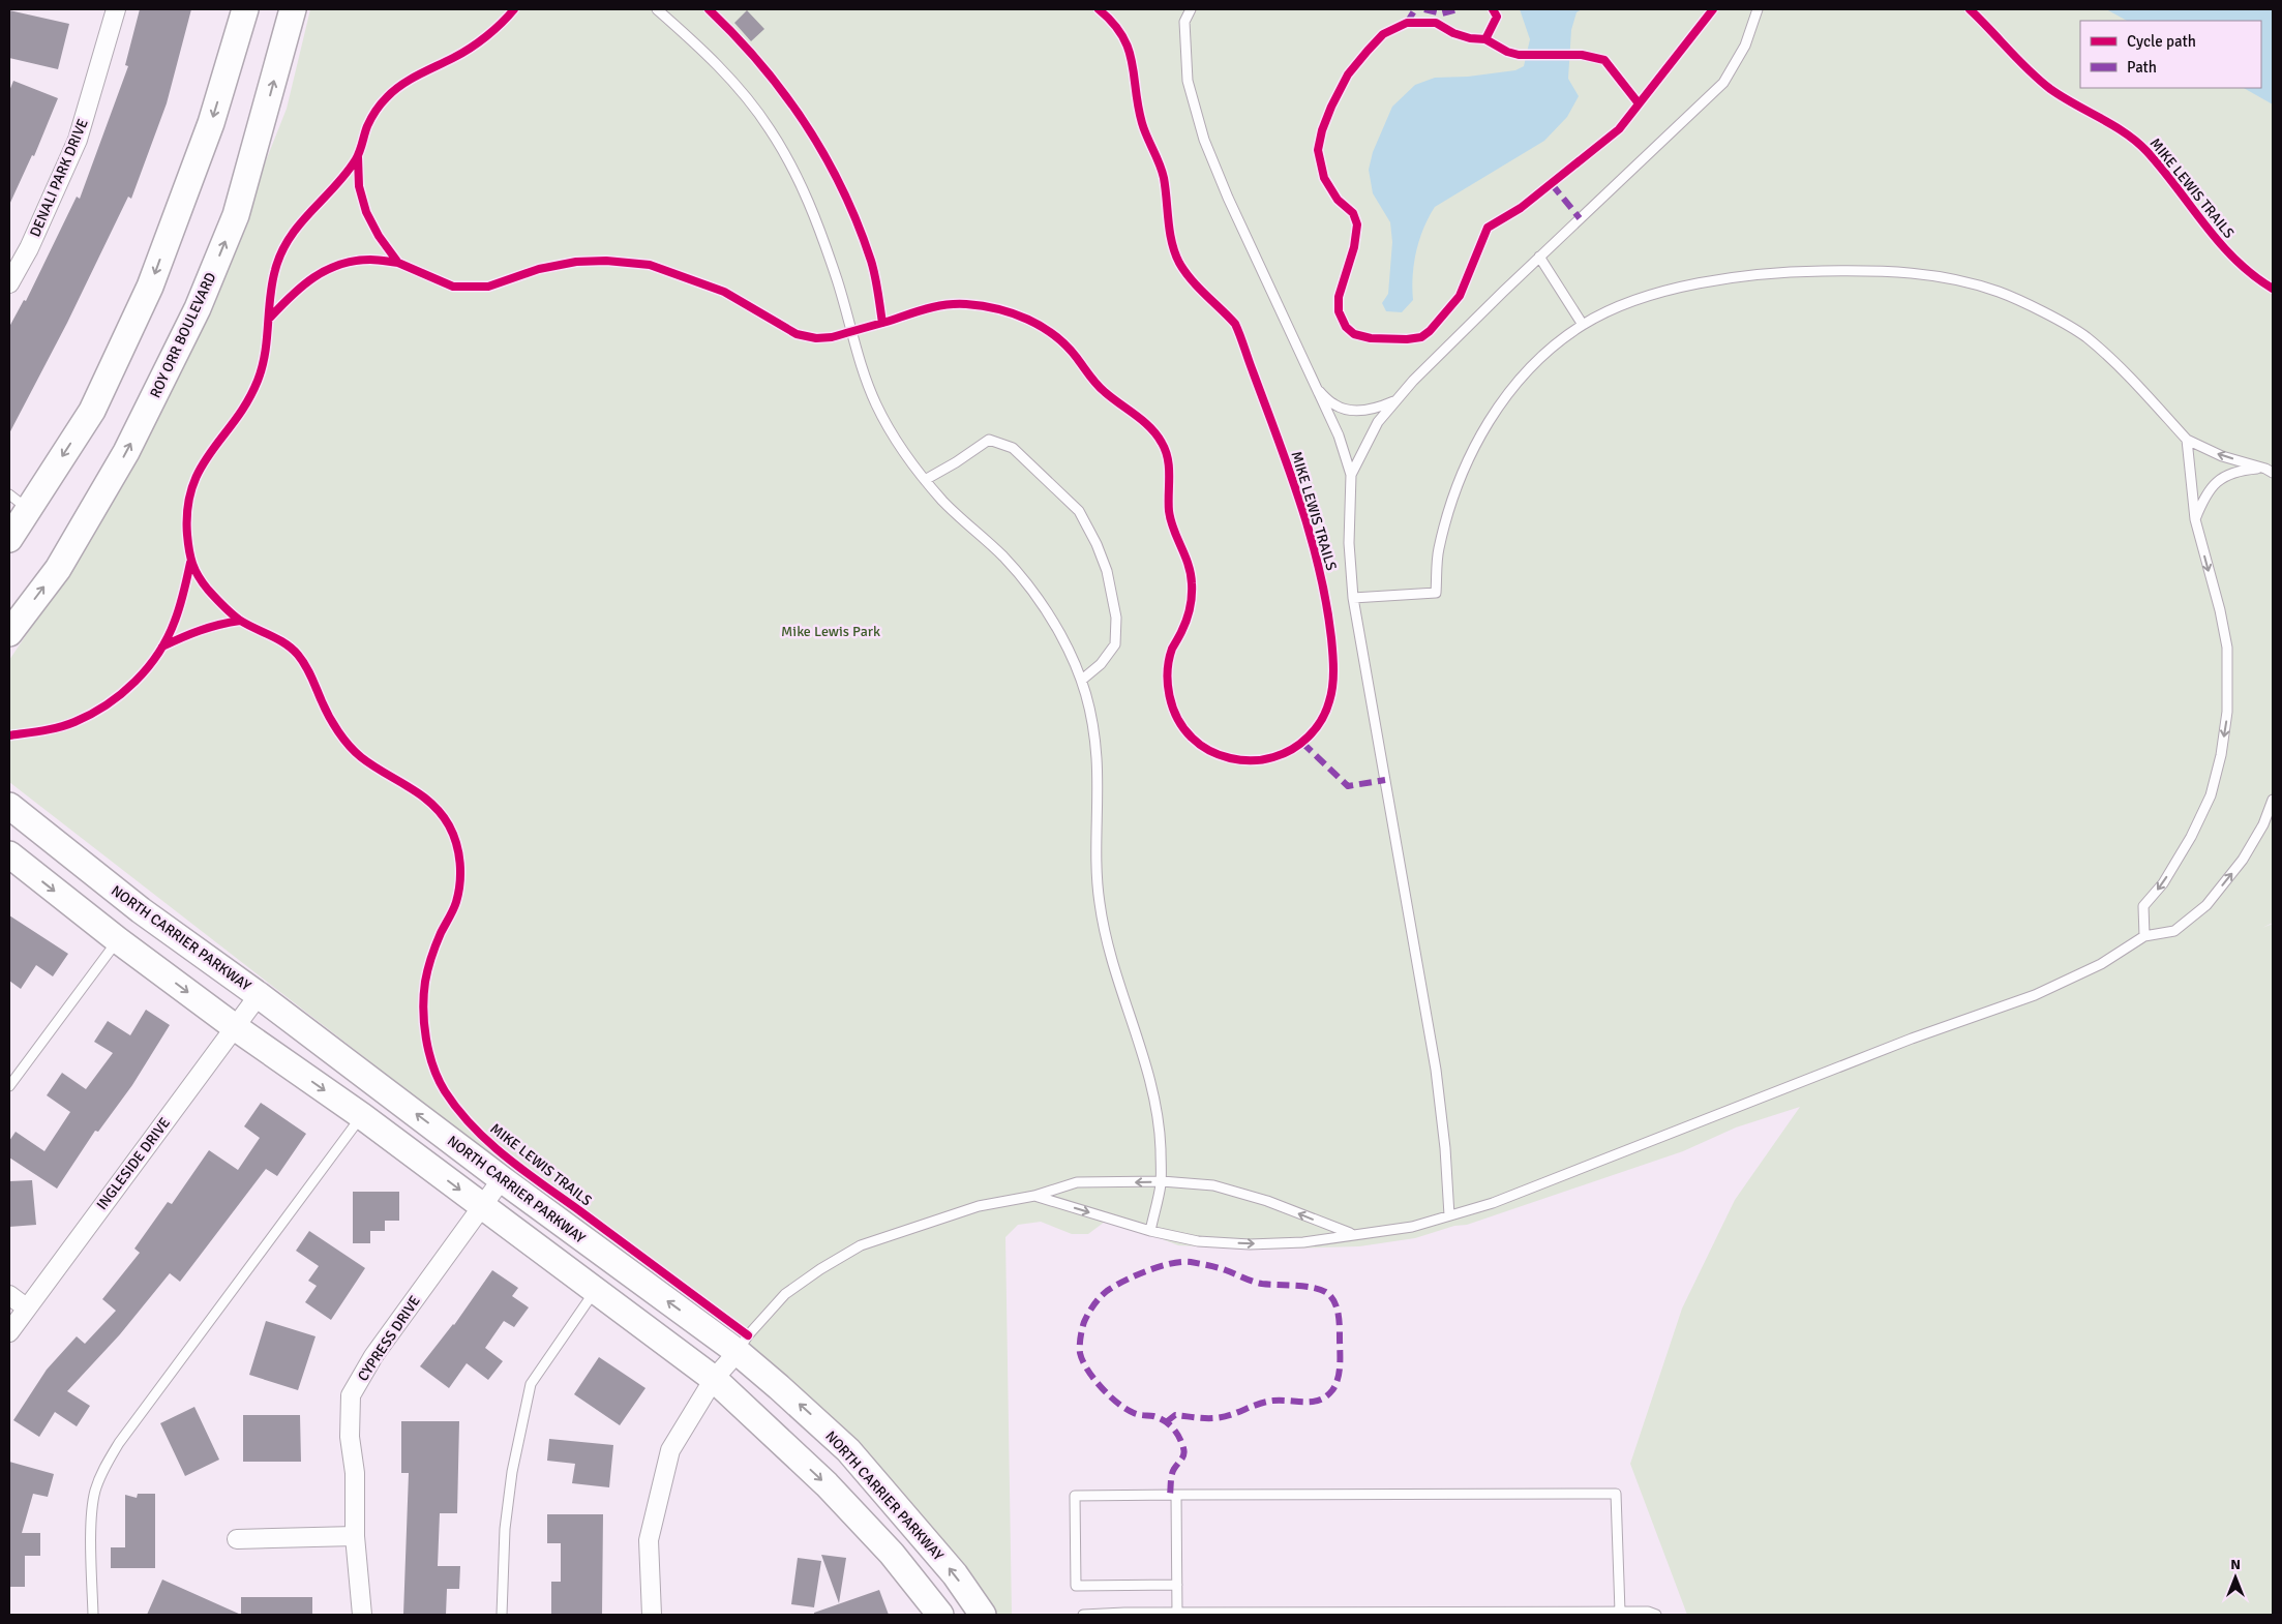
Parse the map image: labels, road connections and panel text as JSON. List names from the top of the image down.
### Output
{
  "streets": {
    "main road": ["ROY ORR BOULEVARD", "NORTH CARRIER PARKWAY"],
    "street": ["DENALI PARK DRIVE", "INGLESIDE DRIVE", "CYPRESS DRIVE"],
    "cycle path": ["MIKE LEWIS TRAILS"]
  },
  "crossings": [
    ["NORTH CARRIER PARKWAY", "INGLESIDE DRIVE"],
    ["NORTH CARRIER PARKWAY", "CYPRESS DRIVE"]
  ],
  "parks": ["Mike Lewis Park"],
  "legend": ["Cycle path", "Path"],
  "north": "top"
}
